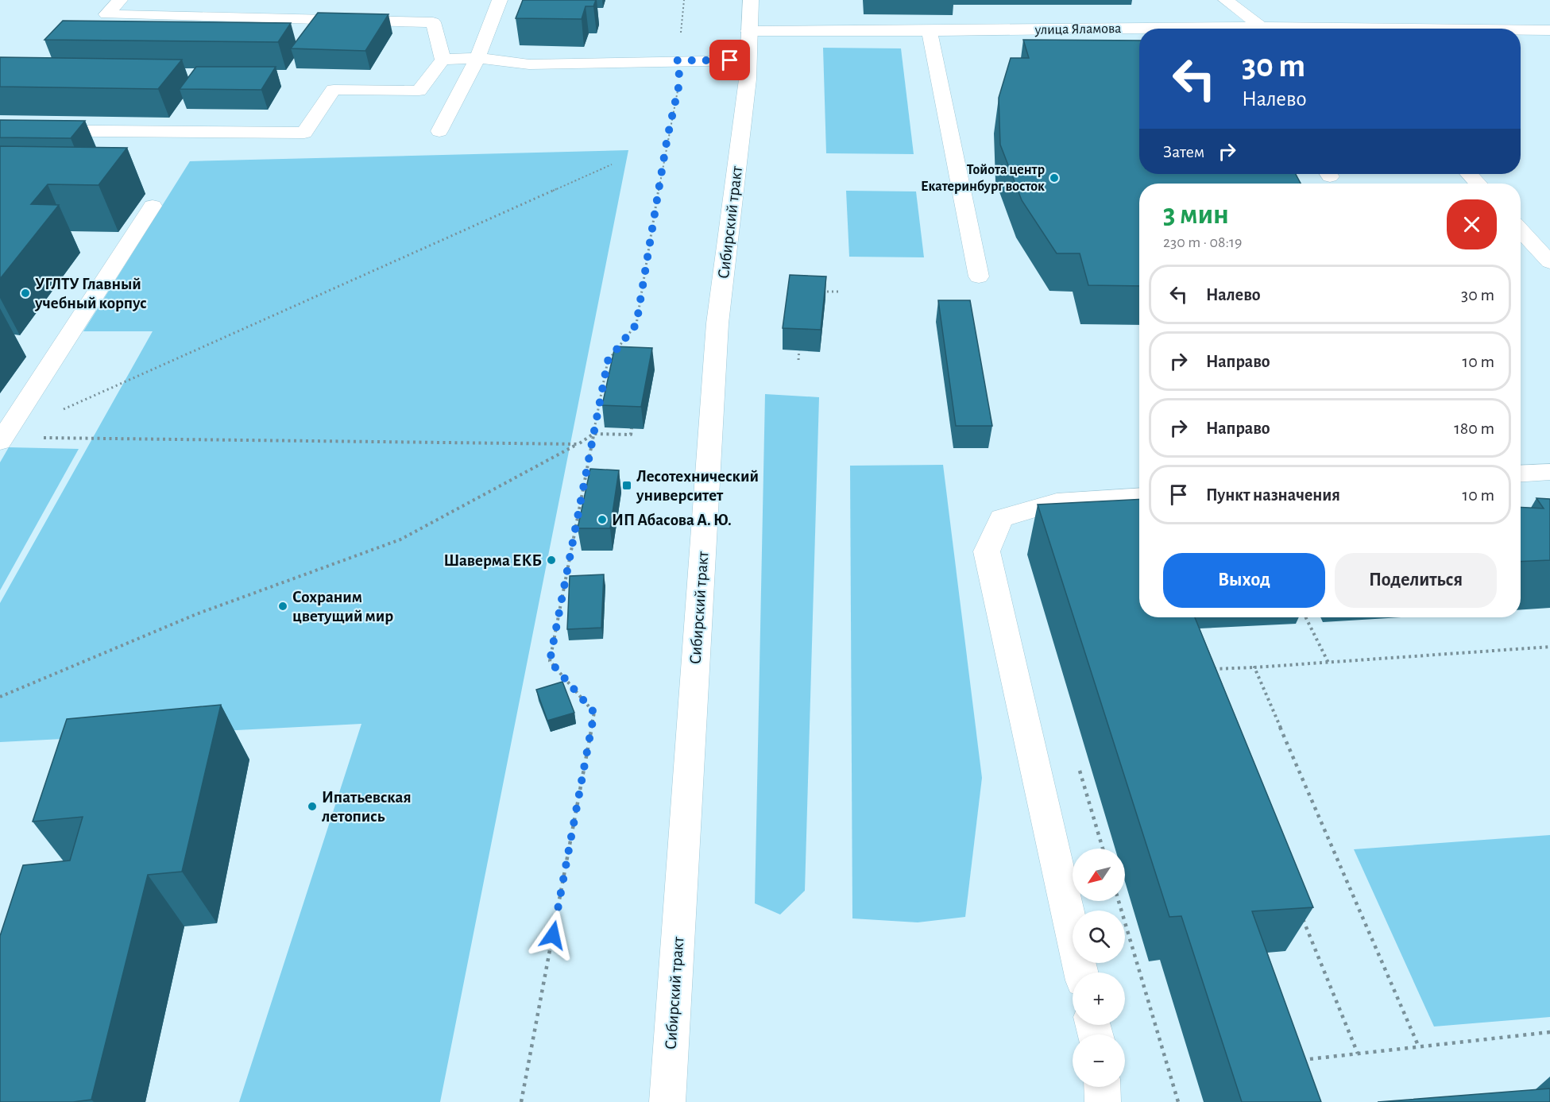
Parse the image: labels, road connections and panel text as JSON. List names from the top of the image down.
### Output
{
  "streets": {
    "main road": ["улица Яламова", "Сибирский тракт"]
  },
  "crossings": [
    ["улица Яламова", "Сибирский тракт"]
  ],
  "places": {
    "other": [
      "Тойота центр Екатеринбург восток",
      "УГЛТУ Главный учебный корпус",
      "ИП Абасова А. Ю.",
      "Шаверма ЕКБ",
      "Сохраним цветущий мир",
      "Ипатьевская летопись"
    ],
    "transit": ["Лесотехнический университет"]
  },
  "north": "bottom left",
  "page": {
    "turn": ["30 m", "Налево"],
    "then": "Затем",
    "heading": ["3 мин", "230 m · 08:19"],
    "list": [
      {
        "name": "Налево",
        "value": "30 m"
      },
      {
        "name": "Направо",
        "value": "10 m"
      },
      {
        "name": "Направо",
        "value": "180 m"
      },
      {
        "name": "Пункт назначения",
        "value": "10 m"
      }
    ],
    "buttons": ["Выход", "Поделиться"],
    "map_buttons": ["+", "−"]
  }
}
